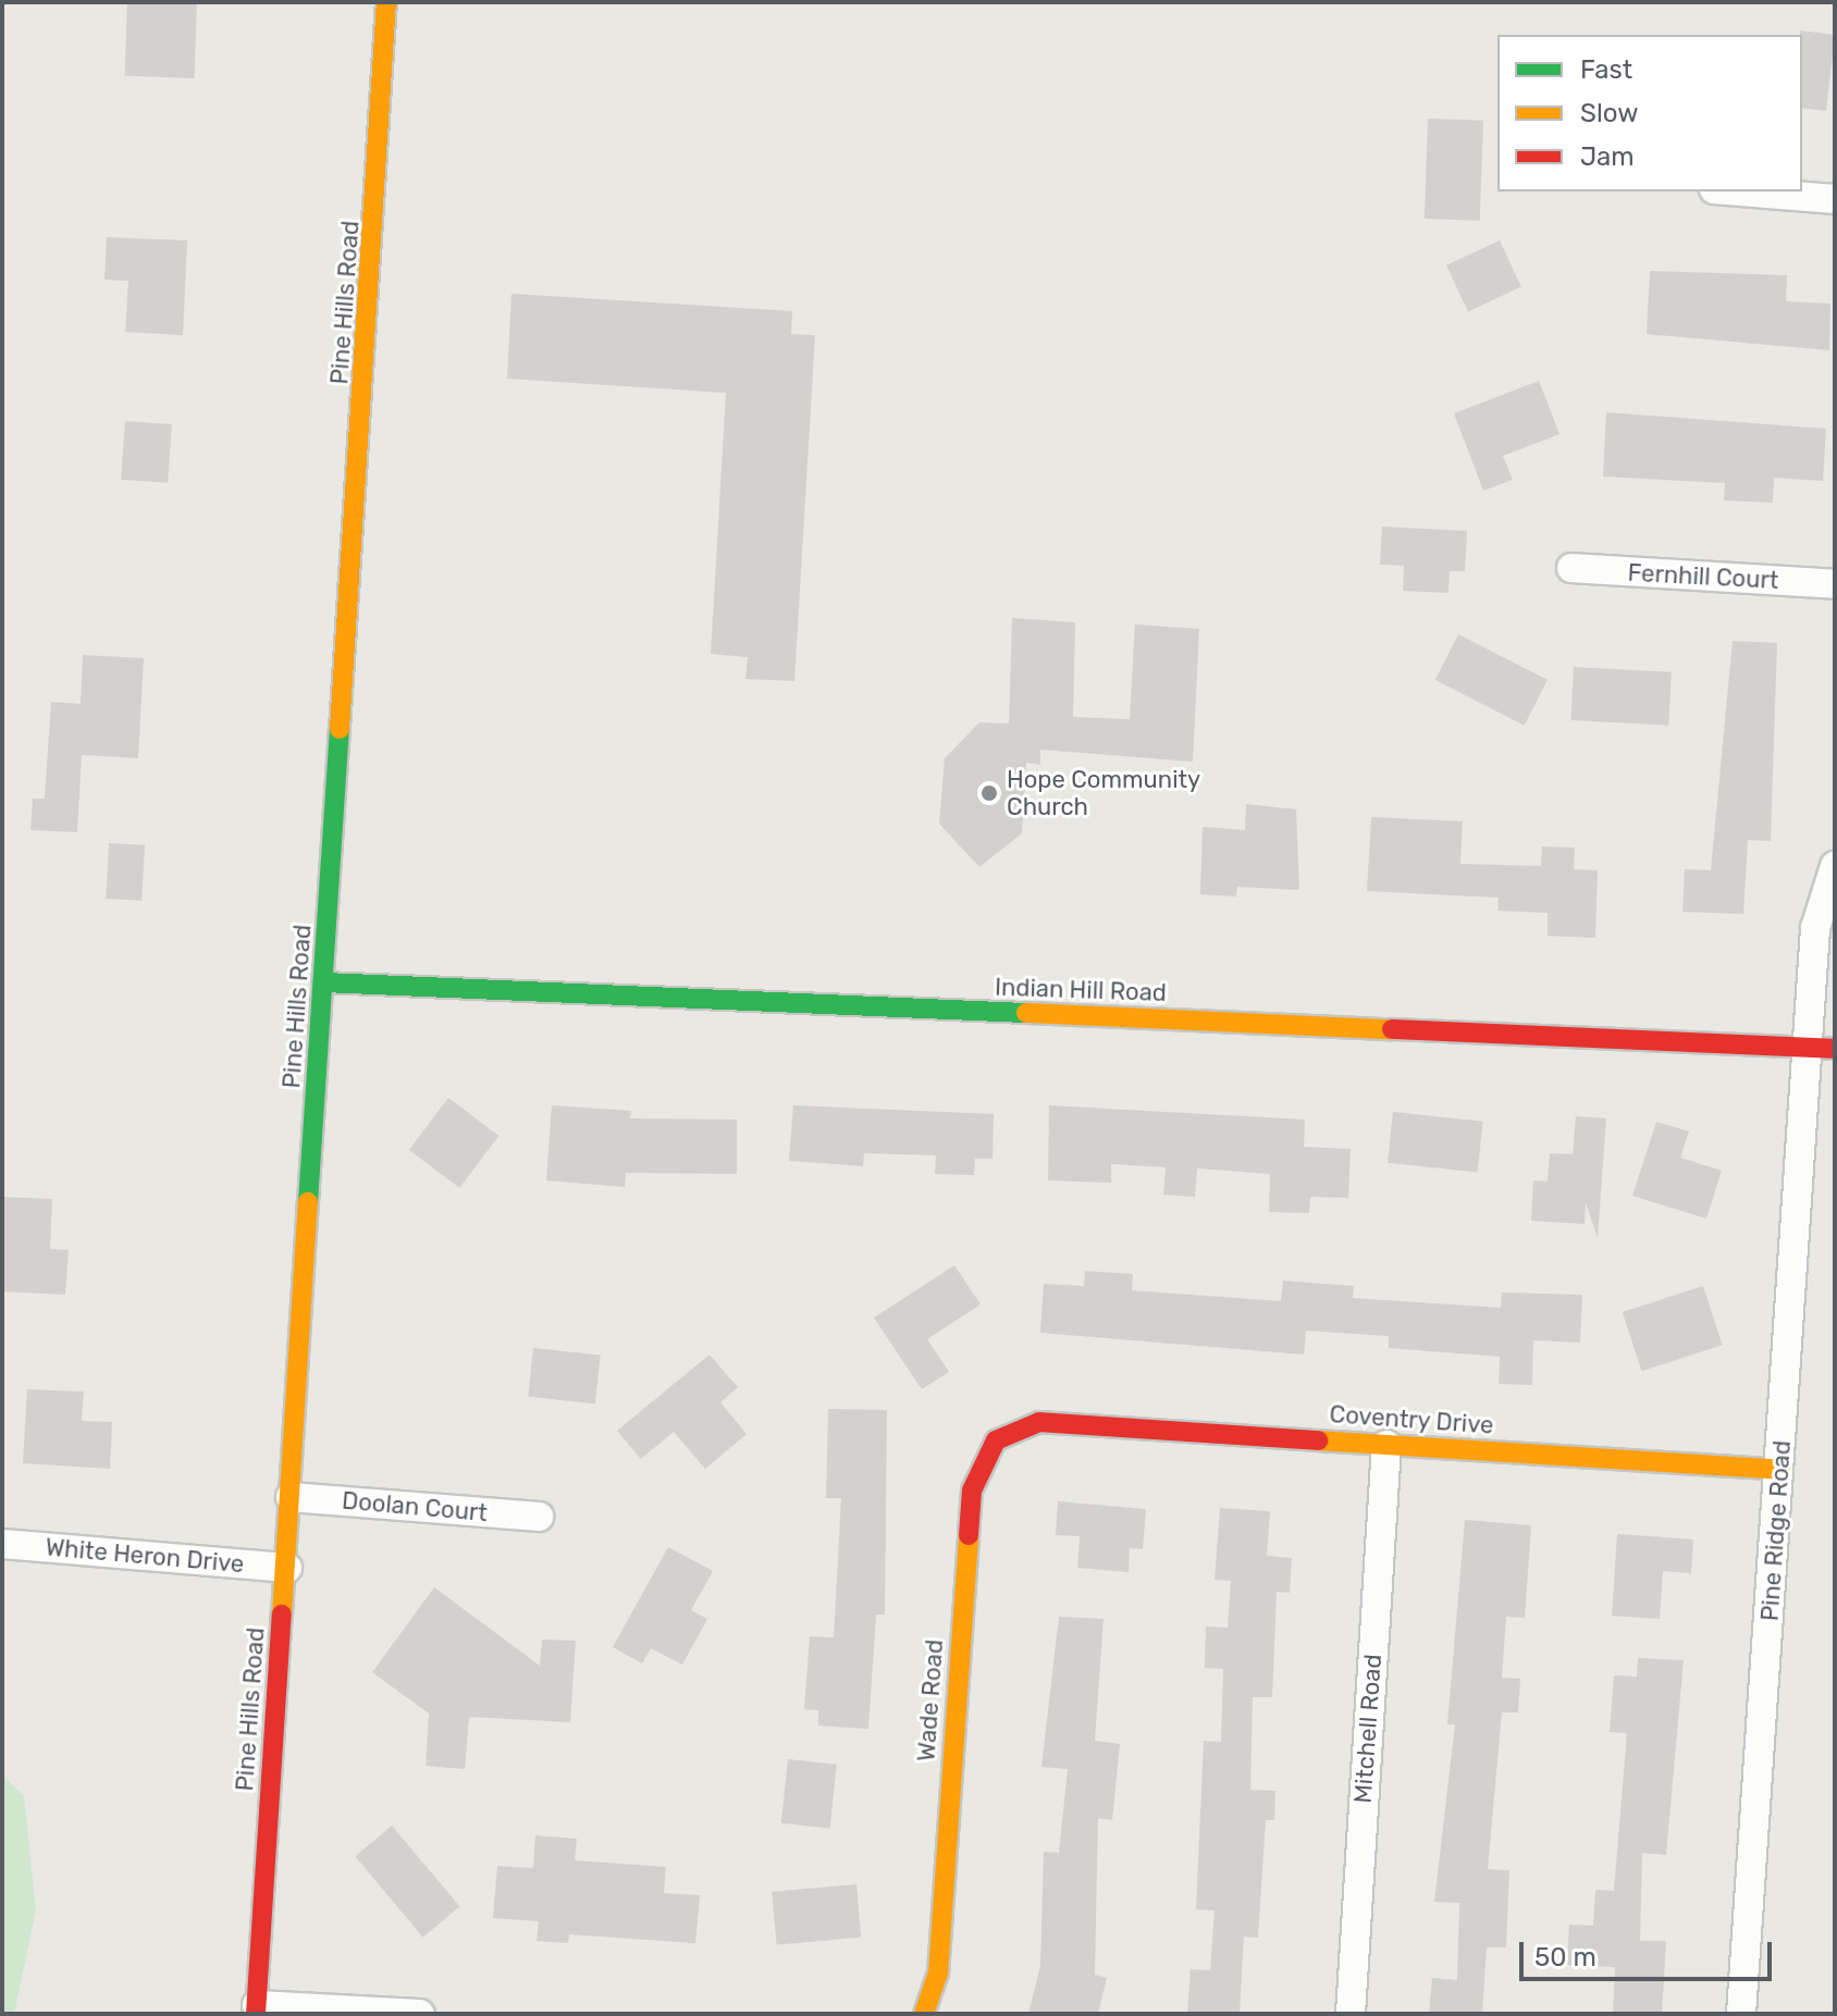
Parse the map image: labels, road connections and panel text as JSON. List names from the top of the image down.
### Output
{
  "streets": {
    "street": [
      "Pine Hills Road",
      "Fernhill Court",
      "Indian Hill Road",
      "Coventry Drive",
      "Doolan Court",
      "Pine Ridge Road",
      "White Heron Drive",
      "Wade Road",
      "Mitchell Road"
    ]
  },
  "crossings": [
    ["Pine Hills Road", "Indian Hill Road"],
    ["Pine Hills Road", "Doolan Court"],
    ["Pine Hills Road", "White Heron Drive"],
    ["Indian Hill Road", "Pine Ridge Road"],
    ["Coventry Drive", "Pine Ridge Road"],
    ["Coventry Drive", "Wade Road"],
    ["Coventry Drive", "Mitchell Road"]
  ],
  "places": ["Hope Community Church"],
  "legend": ["Fast", "Slow", "Jam"],
  "scale_bar": "50 m"
}
